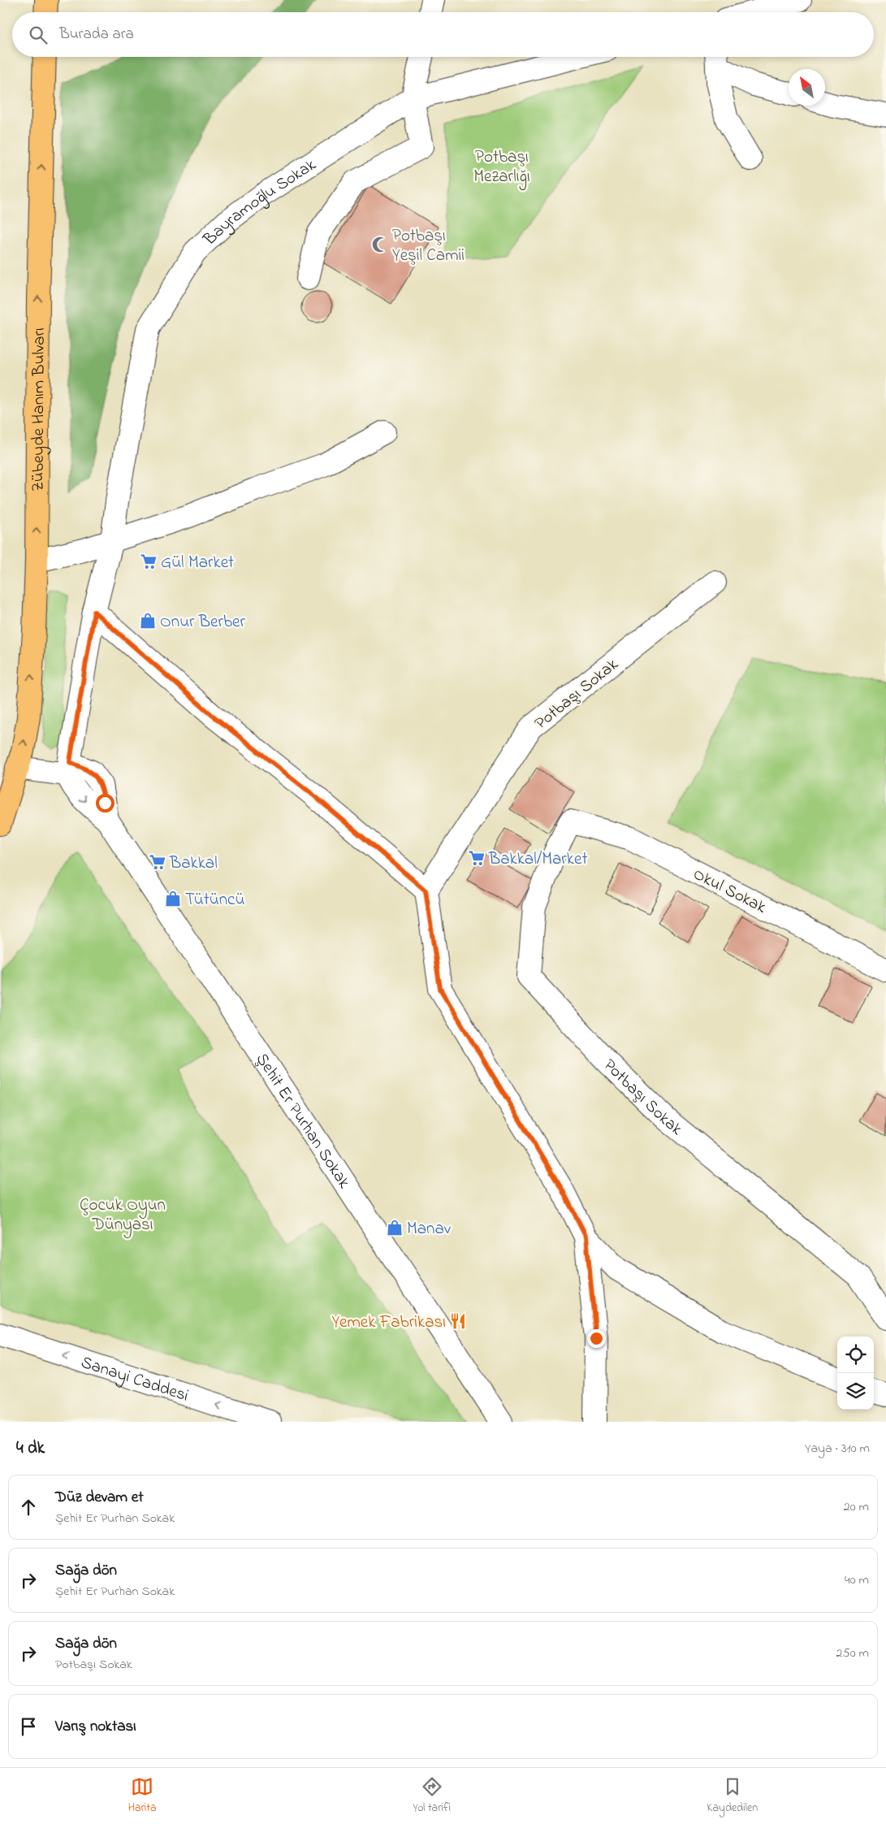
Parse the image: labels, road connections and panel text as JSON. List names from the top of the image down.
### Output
{
  "streets": {
    "highway": ["Zübeyde Hanım Bulvarı"],
    "street": [
      "Bayramoğlu Sokak",
      "Potbaşı Sokak",
      "Okul Sokak",
      "Şehit Er Purhan Sokak",
      "Sanayi Caddesi"
    ]
  },
  "crossings": [
    ["Zübeyde Hanım Bulvarı", "Şehit Er Purhan Sokak"],
    ["Potbaşı Sokak", "Okul Sokak"]
  ],
  "one_way": ["Zübeyde Hanım Bulvarı", "Sanayi Caddesi"],
  "parks": ["Potbaşı Mezarlığı", "Çocuk Oyun Dünyası"],
  "places": {
    "mosque": ["Potbaşı Yeşil Camii"],
    "supermarket": ["Gül Market", "Bakkal/Market", "Bakkal"],
    "shop": ["Onur Berber", "Tütüncü", "Manav"],
    "restaurant": ["Yemek Fabrikası"]
  },
  "north": "top left",
  "page": {
    "search": "Burada ara",
    "heading": ["4 dk", "Yaya · 310 m"],
    "list": [
      ["Düz devam et", "Şehit Er Purhan Sokak", "20 m"],
      ["Sağa dön", "Şehit Er Purhan Sokak", "40 m"],
      ["Sağa dön", "Potbaşı Sokak", "250 m"],
      "Varış noktası"
    ],
    "nav": ["Harita", "Yol tarifi", "Kaydedilen"]
  }
}
